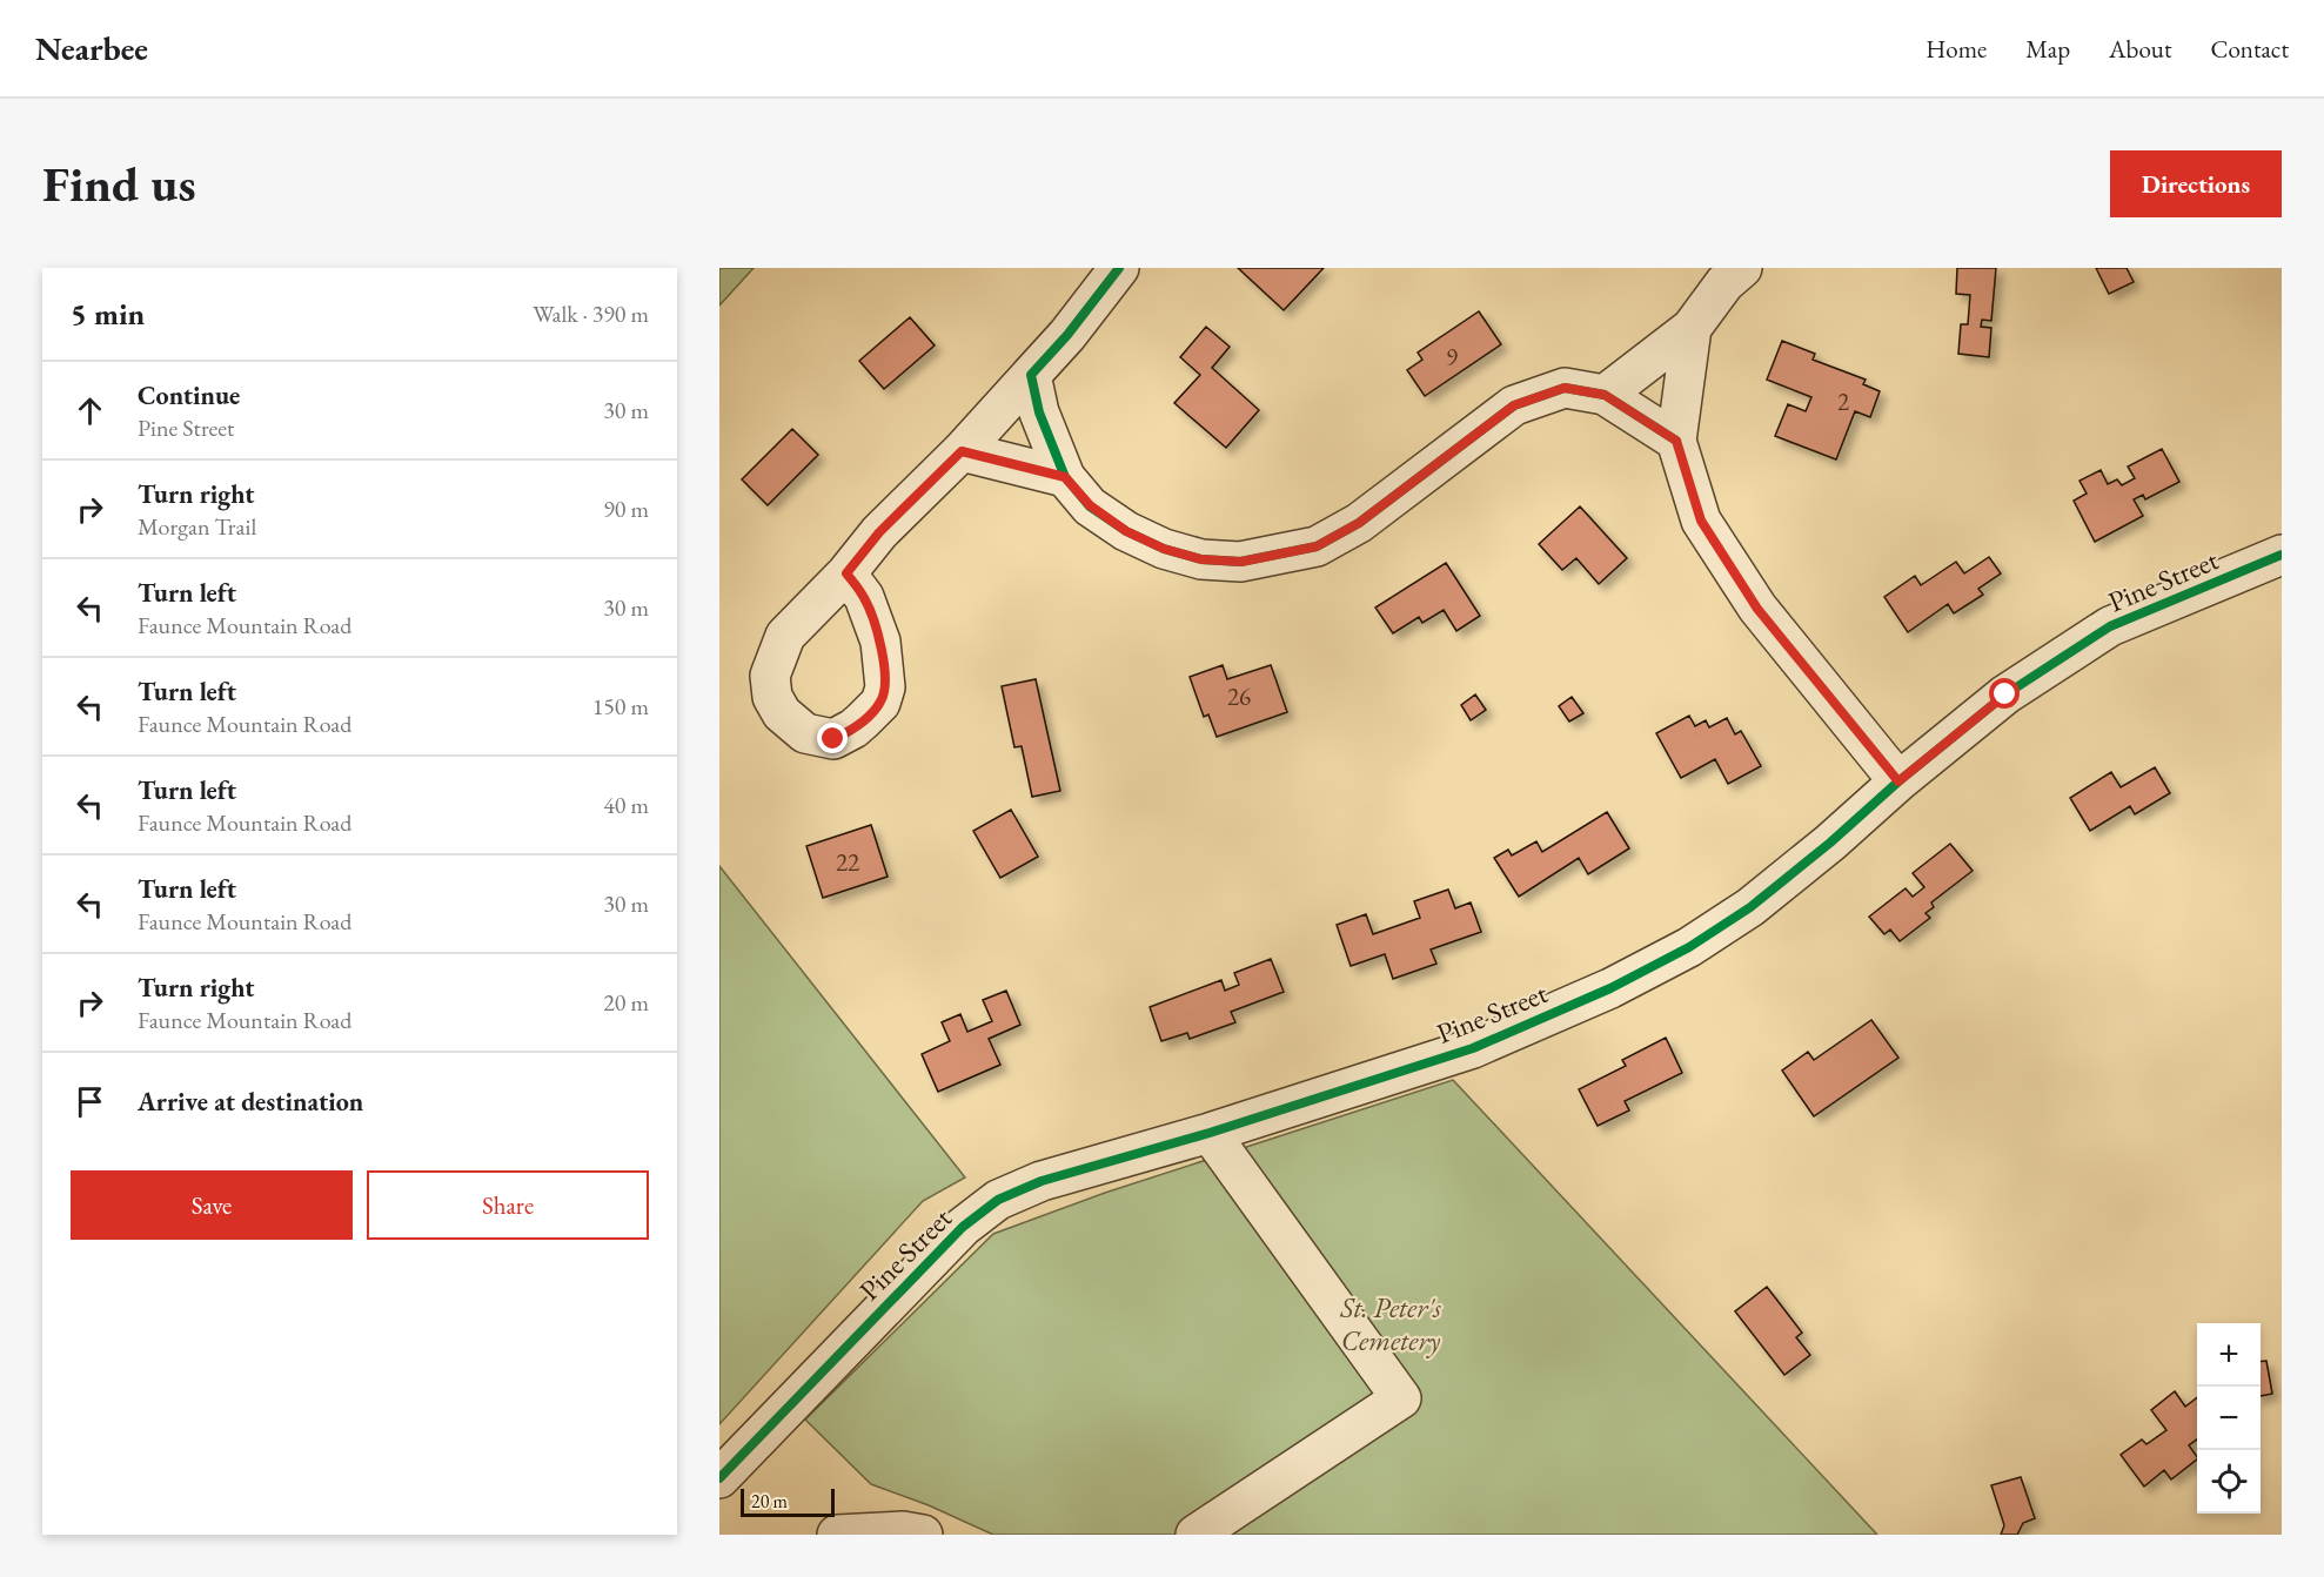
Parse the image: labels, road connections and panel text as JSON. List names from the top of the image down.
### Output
{
  "streets": {
    "street": ["Pine Street"]
  },
  "parks": ["St. Peter's Cemetery"],
  "house_numbers": [
    "9",
    "2",
    "26",
    "22"
  ],
  "scale_bar": "20 m",
  "page": {
    "header": "Nearbee",
    "nav": [
      "Home",
      "Map",
      "About",
      "Contact"
    ],
    "buttons": [
      "Directions",
      ["Save", "Share"]
    ],
    "title": "Find us",
    "heading": ["5 min", "Walk · 390 m"],
    "list": [
      ["Continue", "Pine Street", "30 m"],
      ["Turn right", "Morgan Trail", "90 m"],
      ["Turn left", "Faunce Mountain Road", "30 m"],
      ["Turn left", "Faunce Mountain Road", "150 m"],
      ["Turn left", "Faunce Mountain Road", "40 m"],
      ["Turn left", "Faunce Mountain Road", "30 m"],
      ["Turn right", "Faunce Mountain Road", "20 m"],
      "Arrive at destination"
    ],
    "map_buttons": ["+", "−"],
    "scale": "20 m"
  }
}
